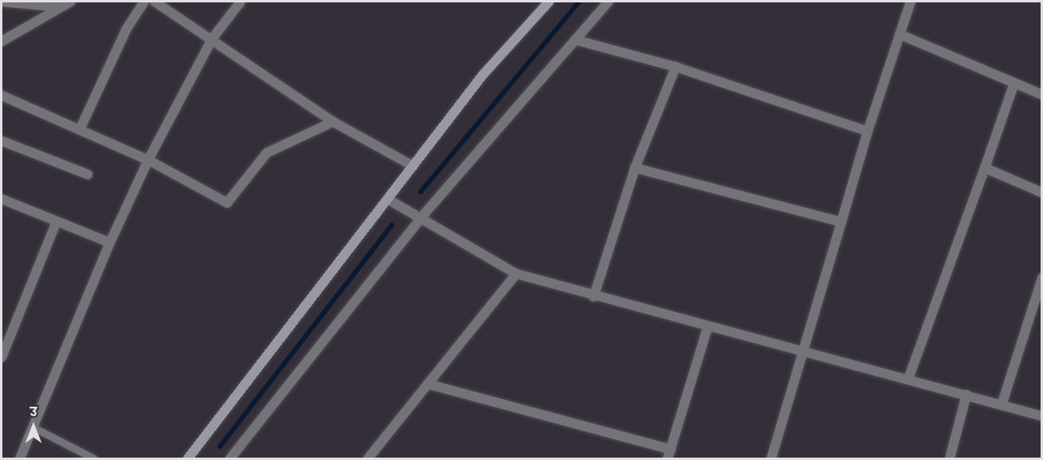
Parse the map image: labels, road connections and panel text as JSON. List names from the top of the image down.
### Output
{
  "north": "top"
}
